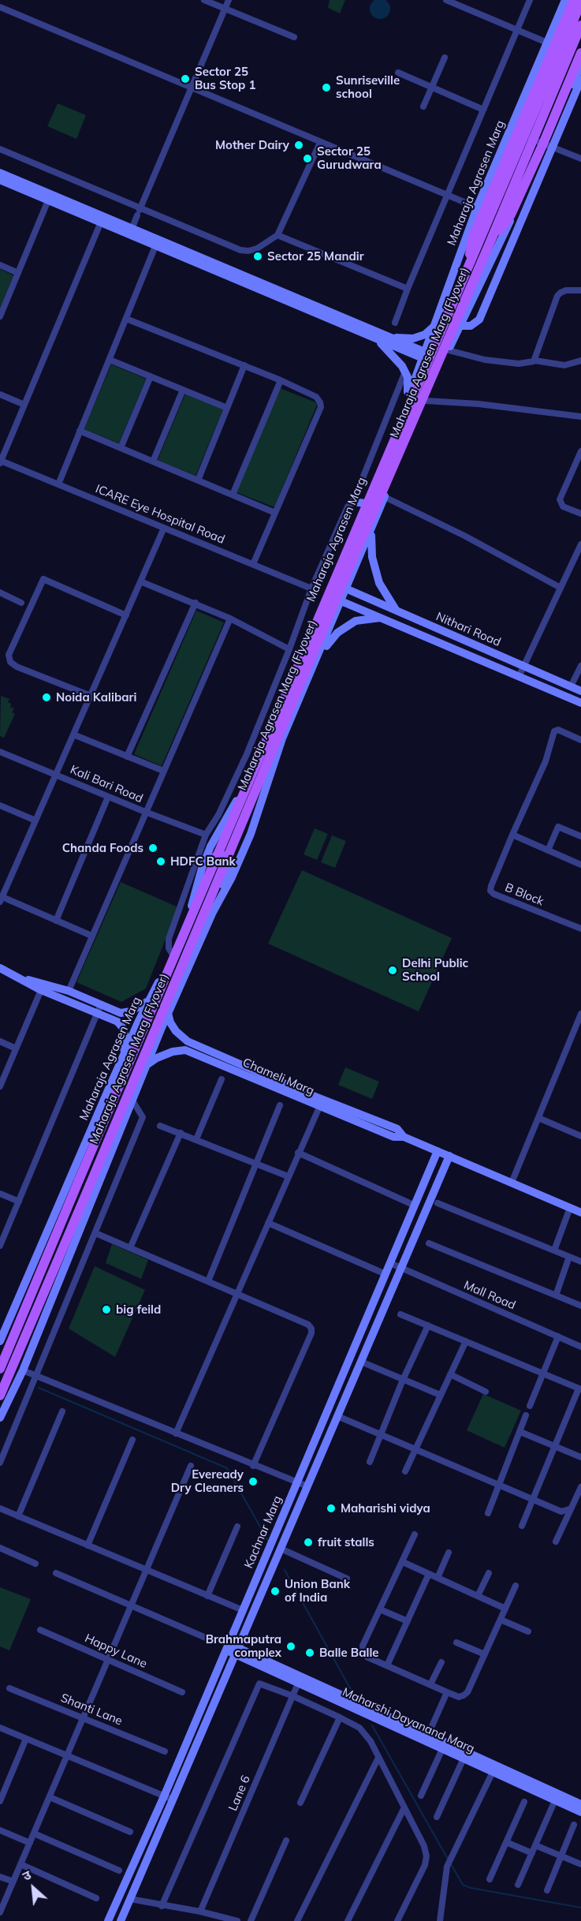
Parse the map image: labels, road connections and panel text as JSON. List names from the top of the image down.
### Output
{
  "streets": {
    "main road": ["Maharaja Agrasen Marg (Flyover)"],
    "street": [
      "Maharaja Agrasen Marg",
      "ICARE Eye Hospital Road",
      "Nithari Road",
      "Kali Bari Road",
      "B Block",
      "Chameli Marg",
      "Mall Road",
      "Kachnar Marg",
      "Happy Lane",
      "Shanti Lane",
      "Maharshi Dayanand Marg",
      "Lane 6"
    ]
  },
  "crossings": [
    ["Maharaja Agrasen Marg", "Nithari Road"],
    ["Chameli Marg", "Kachnar Marg"],
    ["Mall Road", "Kachnar Marg"],
    ["Kachnar Marg", "Maharshi Dayanand Marg"],
    ["Maharshi Dayanand Marg", "Lane 6"]
  ],
  "places": [
    "Sector 25 Bus Stop 1",
    "Sunriseville school",
    "Mother Dairy",
    "Sector 25 Gurudwara",
    "Sector 25 Mandir",
    "Noida Kalibari",
    "Chanda Foods",
    "HDFC Bank",
    "Delhi Public School",
    "big feild",
    "Eveready Dry Cleaners",
    "Maharishi vidya",
    "fruit stalls",
    "Union Bank of India",
    "Brahmaputra complex",
    "Balle Balle"
  ],
  "north": "top left"
}
